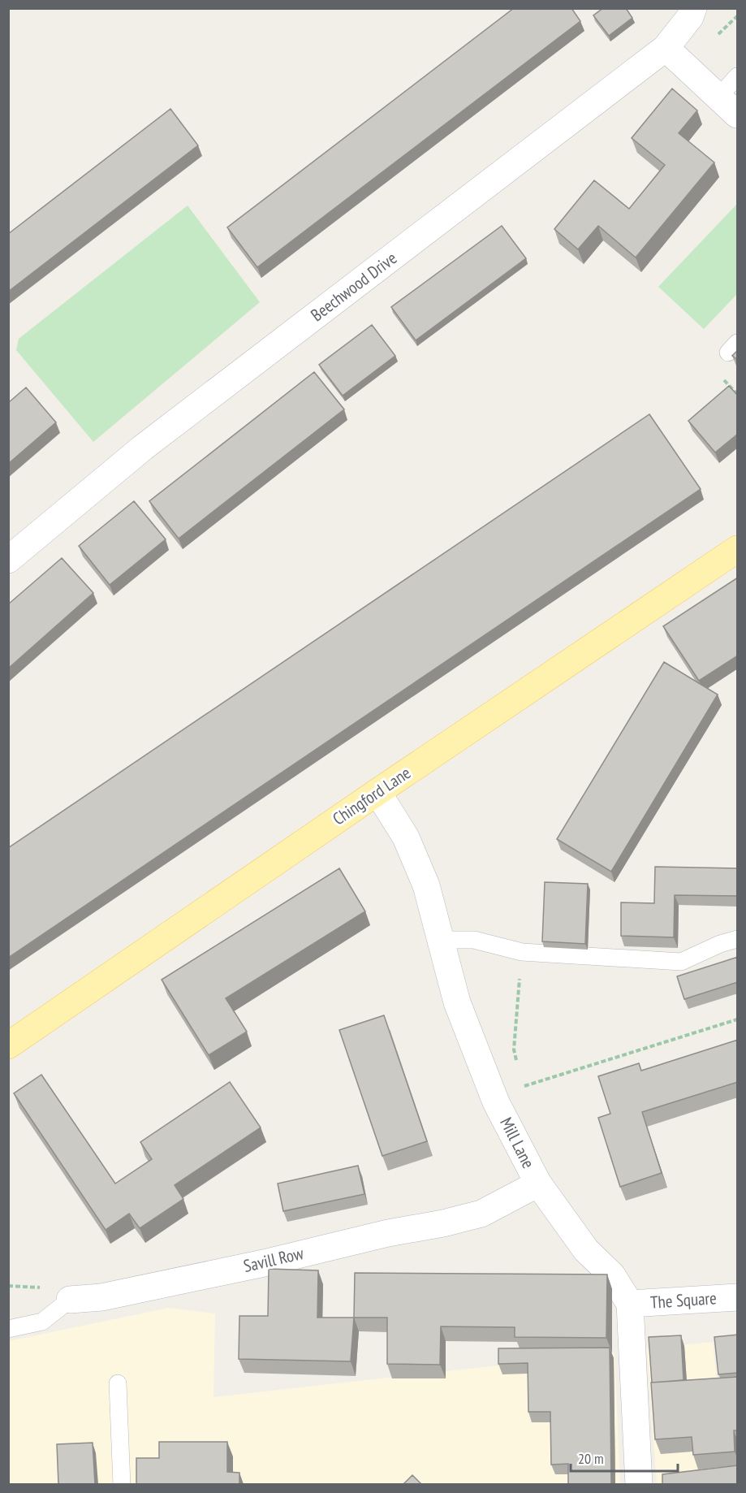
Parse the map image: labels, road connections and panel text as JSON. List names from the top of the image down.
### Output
{
  "streets": {
    "main road": ["Chingford Lane"],
    "street": [
      "Beechwood Drive",
      "Mill Lane",
      "Savill Row",
      "The Square"
    ]
  },
  "crossings": [
    ["Chingford Lane", "Mill Lane"],
    ["Mill Lane", "Savill Row"],
    ["Mill Lane", "The Square"]
  ],
  "scale_bar": "20 m"
}
